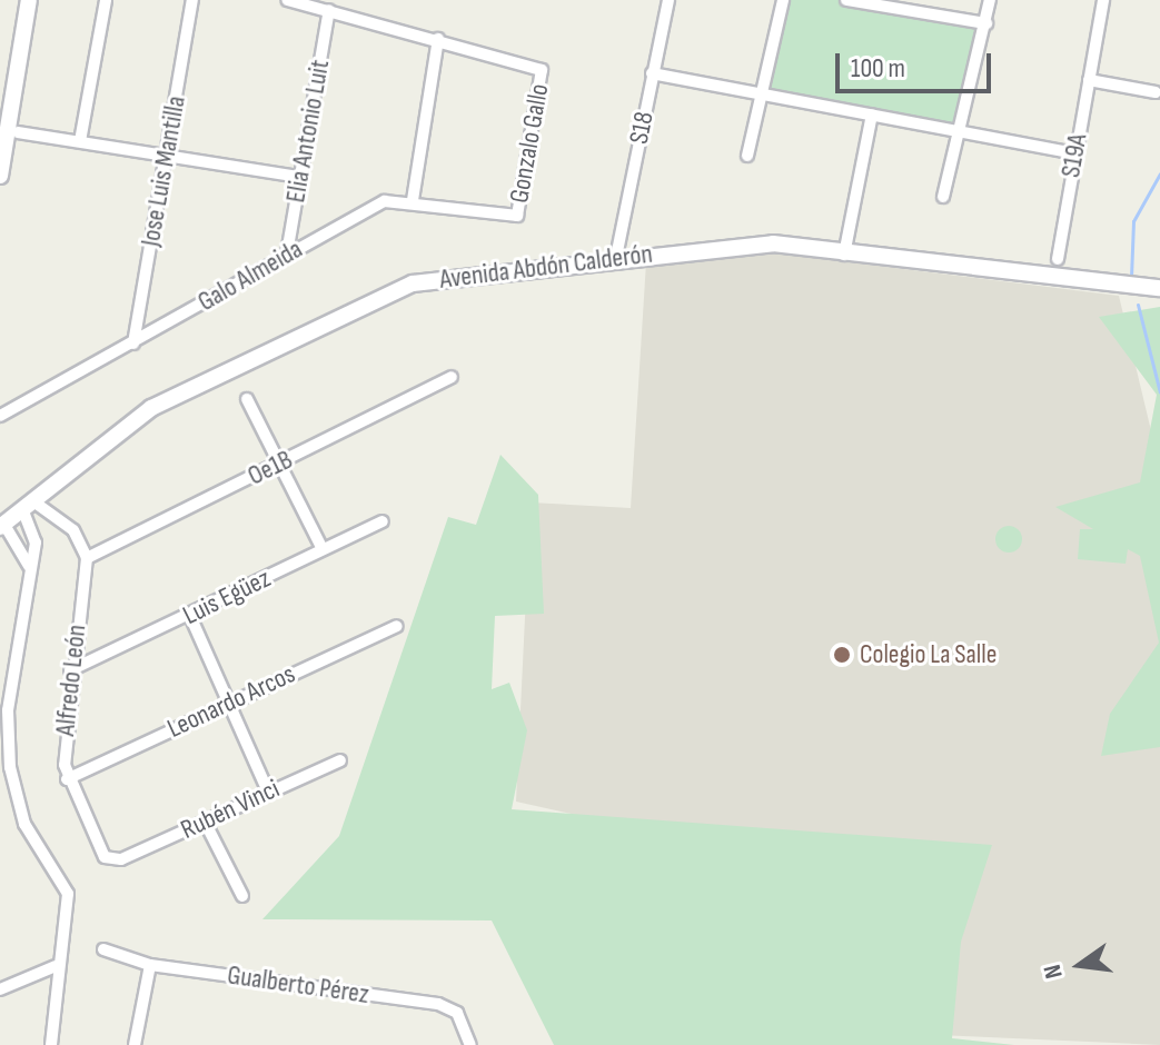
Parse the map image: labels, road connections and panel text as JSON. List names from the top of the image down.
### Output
{
  "streets": {
    "street": [
      "S18",
      "Elia Antonio Luit",
      "Gonzalo Gallo",
      "S19A",
      "Jose Luis Mantilla",
      "Avenida Abdón Calderón",
      "Galo Almeida",
      "Oe1B",
      "Luis Egüez",
      "Alfredo León",
      "Leonardo Arcos",
      "Rubén Vinci",
      "Gualberto Pérez"
    ]
  },
  "crossings": [
    ["S18", "Avenida Abdón Calderón"],
    ["Elia Antonio Luit", "Galo Almeida"],
    ["Gonzalo Gallo", "Galo Almeida"],
    ["Jose Luis Mantilla", "Galo Almeida"],
    ["Oe1B", "Alfredo León"],
    ["Luis Egüez", "Alfredo León"],
    ["Alfredo León", "Leonardo Arcos"],
    ["Alfredo León", "Rubén Vinci"]
  ],
  "places": ["Colegio La Salle"],
  "scale_bar": "100 m",
  "north": "left"
}
